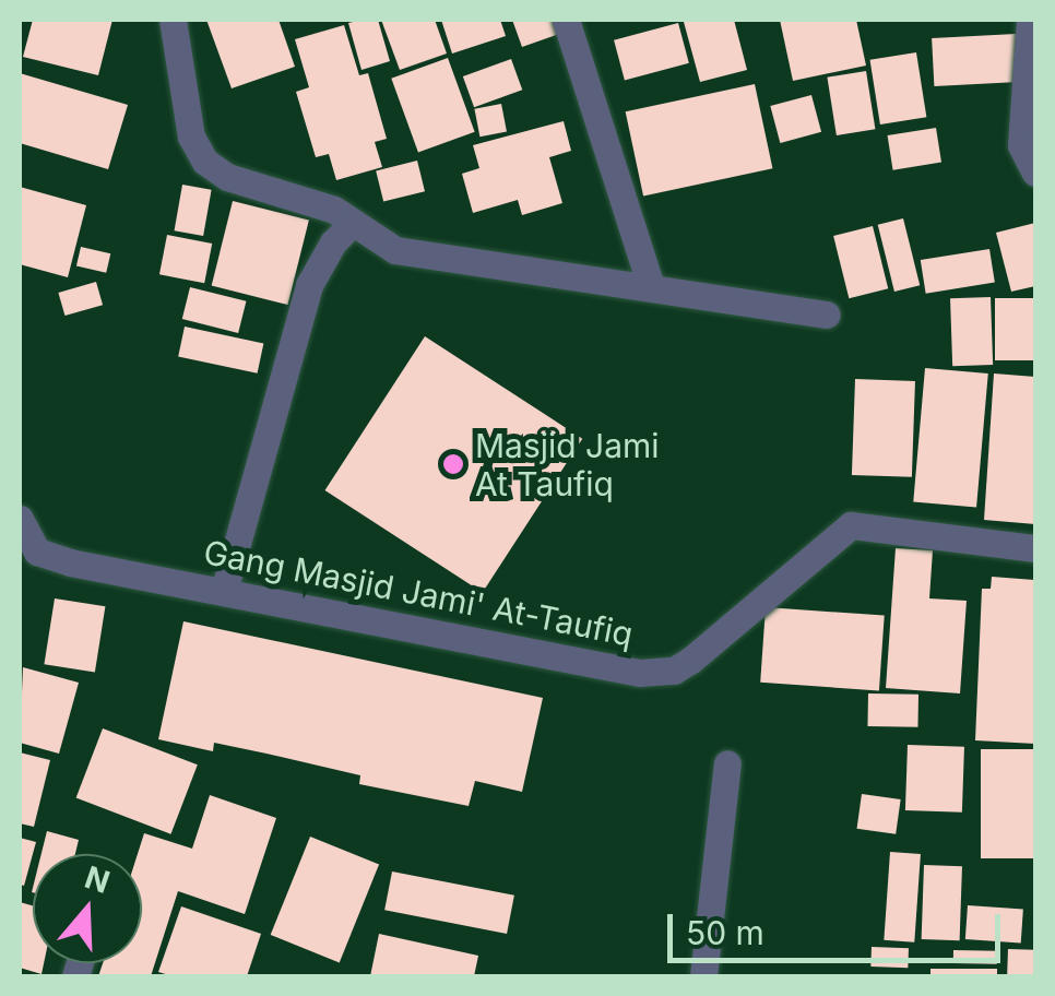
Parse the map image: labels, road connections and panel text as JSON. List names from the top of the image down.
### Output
{
  "streets": {
    "street": ["Gang Masjid Jami' At-Taufiq"]
  },
  "places": ["Masjid Jami At Taufiq"],
  "scale_bar": "50 m",
  "north": "top"
}
